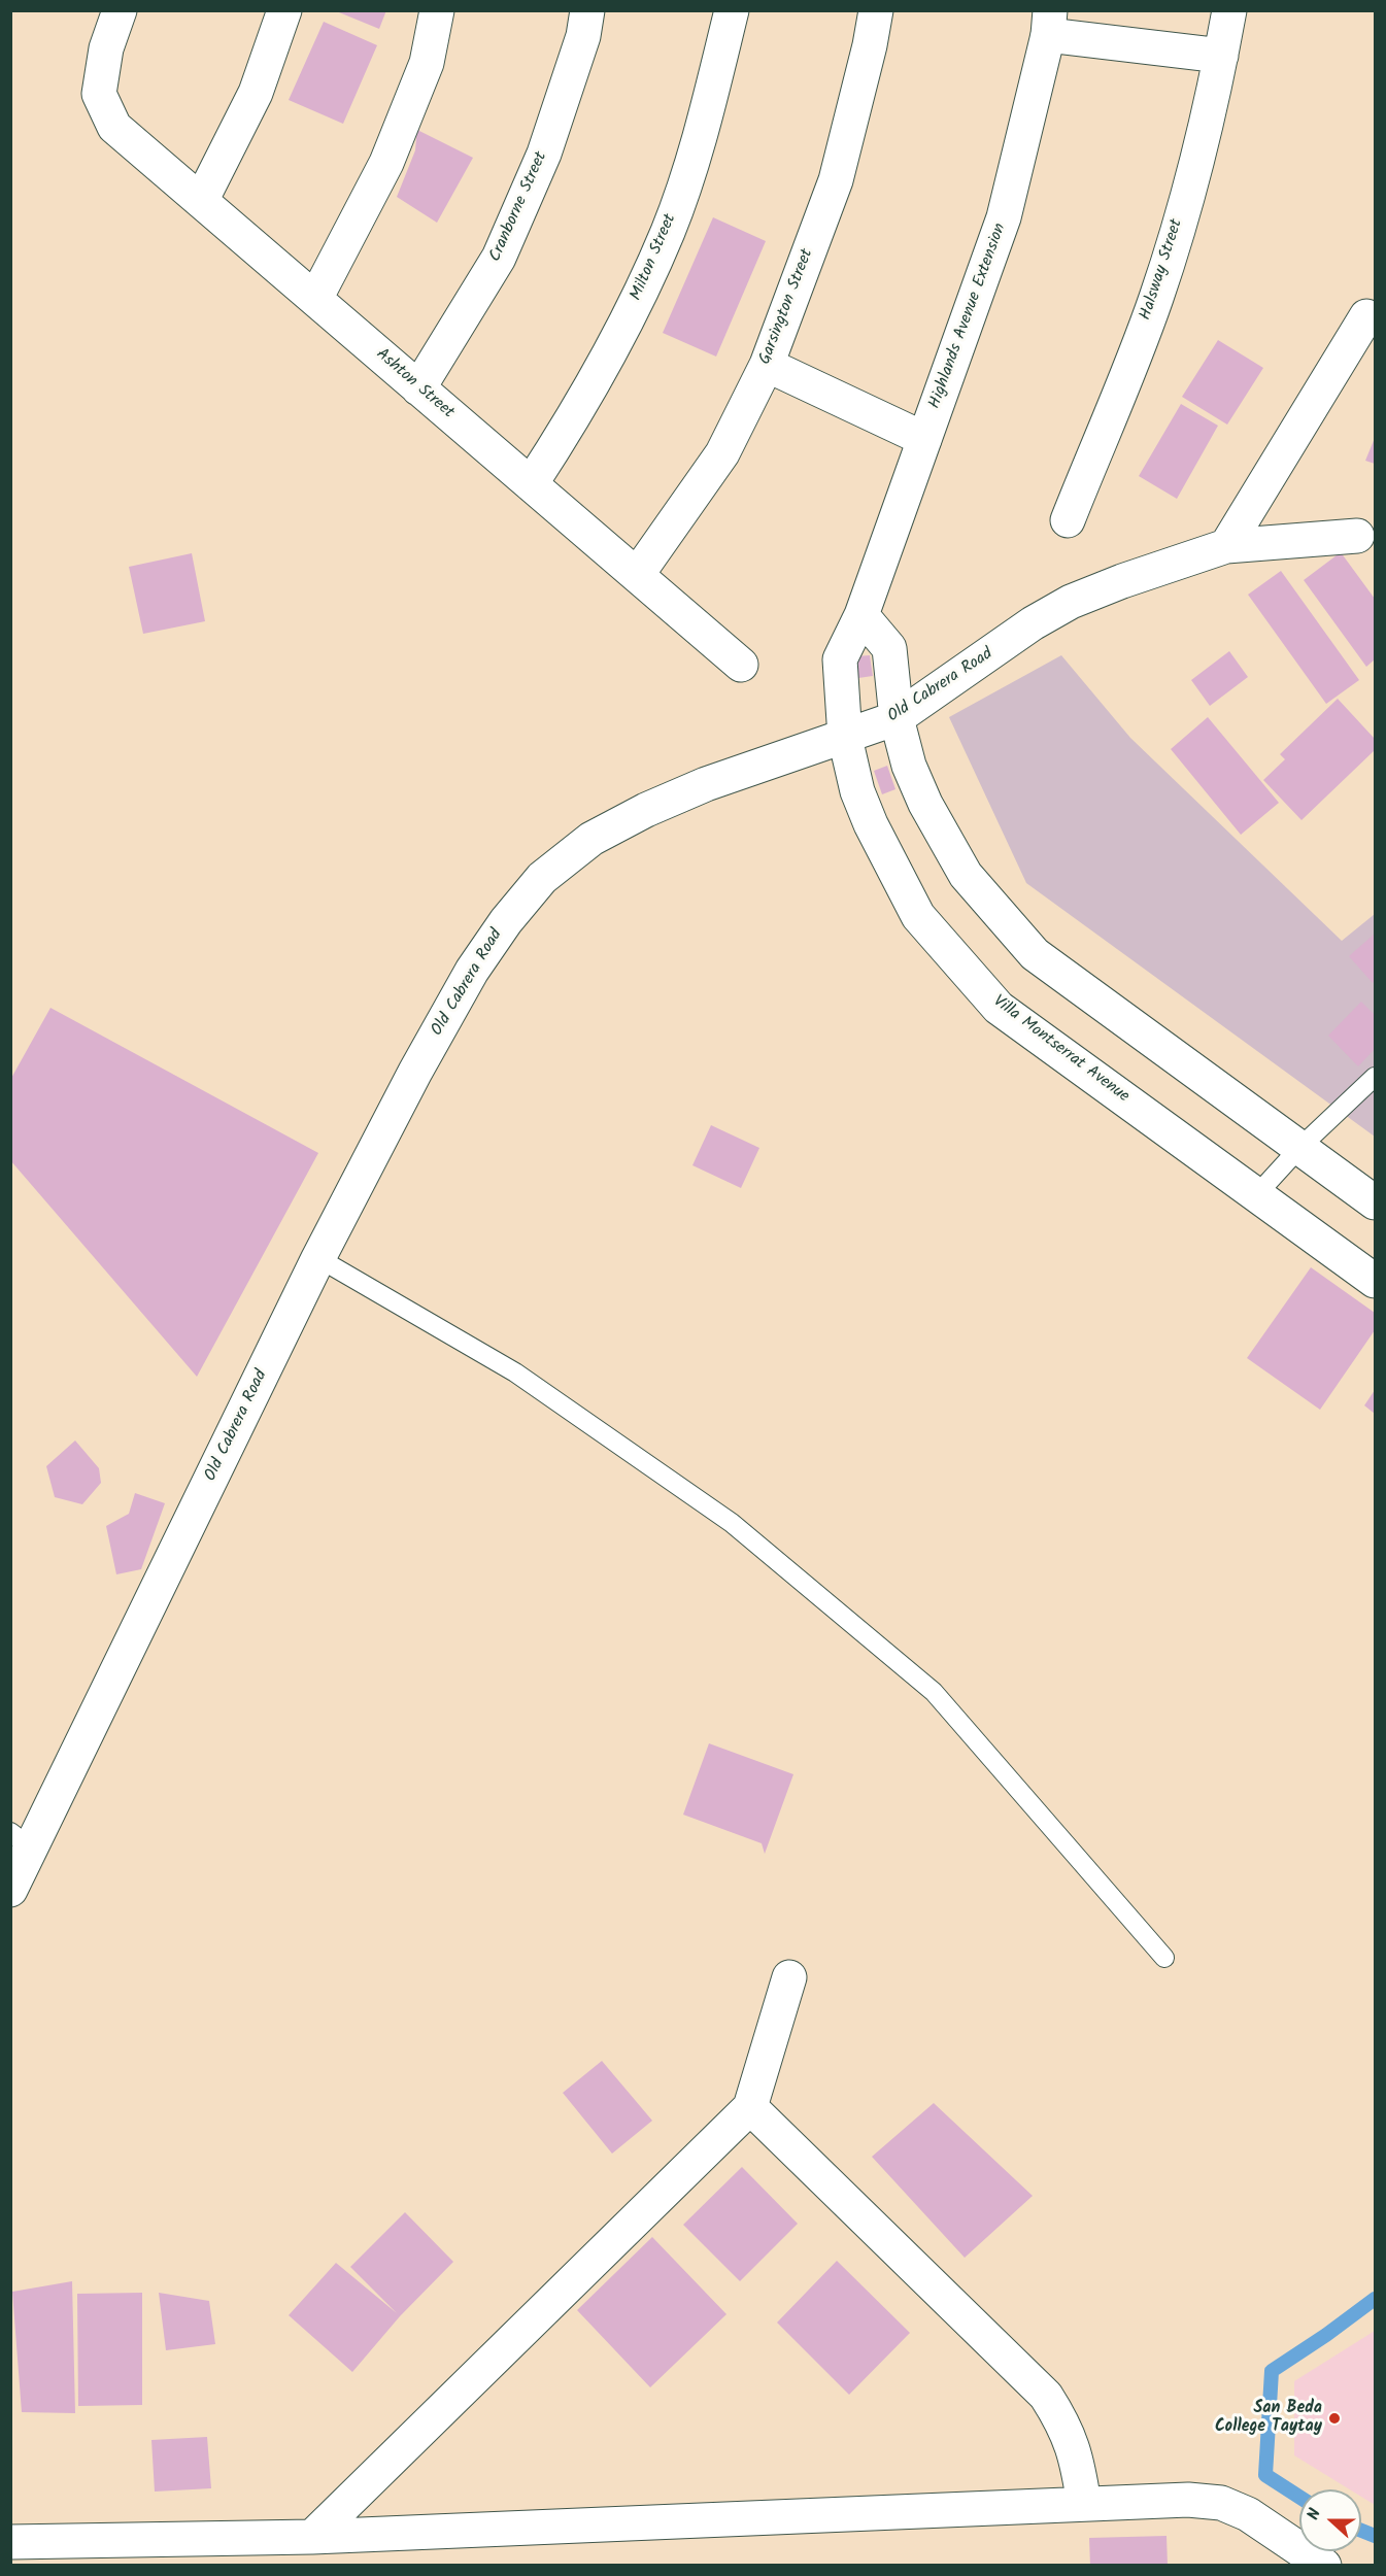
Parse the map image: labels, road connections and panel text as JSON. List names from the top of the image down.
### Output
{
  "streets": {
    "street": [
      "Cranborne Street",
      "Milton Street",
      "Halsway Street",
      "Garsington Street",
      "Highlands Avenue Extension",
      "Ashton Street",
      "Old Cabrera Road",
      "Villa Montserrat Avenue"
    ]
  },
  "crossings": [
    ["Cranborne Street", "Ashton Street"],
    ["Milton Street", "Ashton Street"],
    ["Garsington Street", "Ashton Street"],
    ["Highlands Avenue Extension", "Old Cabrera Road"],
    ["Highlands Avenue Extension", "Villa Montserrat Avenue"],
    ["Old Cabrera Road", "Villa Montserrat Avenue"]
  ],
  "places": ["San Beda College Taytay"],
  "north": "left"
}
